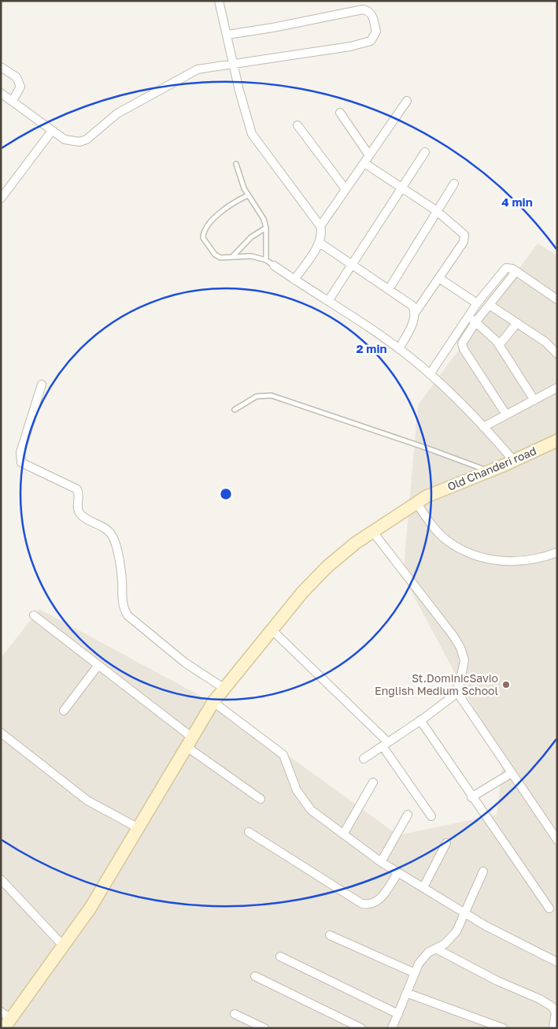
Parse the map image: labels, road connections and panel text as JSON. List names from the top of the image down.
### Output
{
  "streets": {
    "street": ["Old Chanderi road"]
  },
  "places": ["St.DominicSavio English Medium School"],
  "rings": ["4 min", "2 min"]
}
